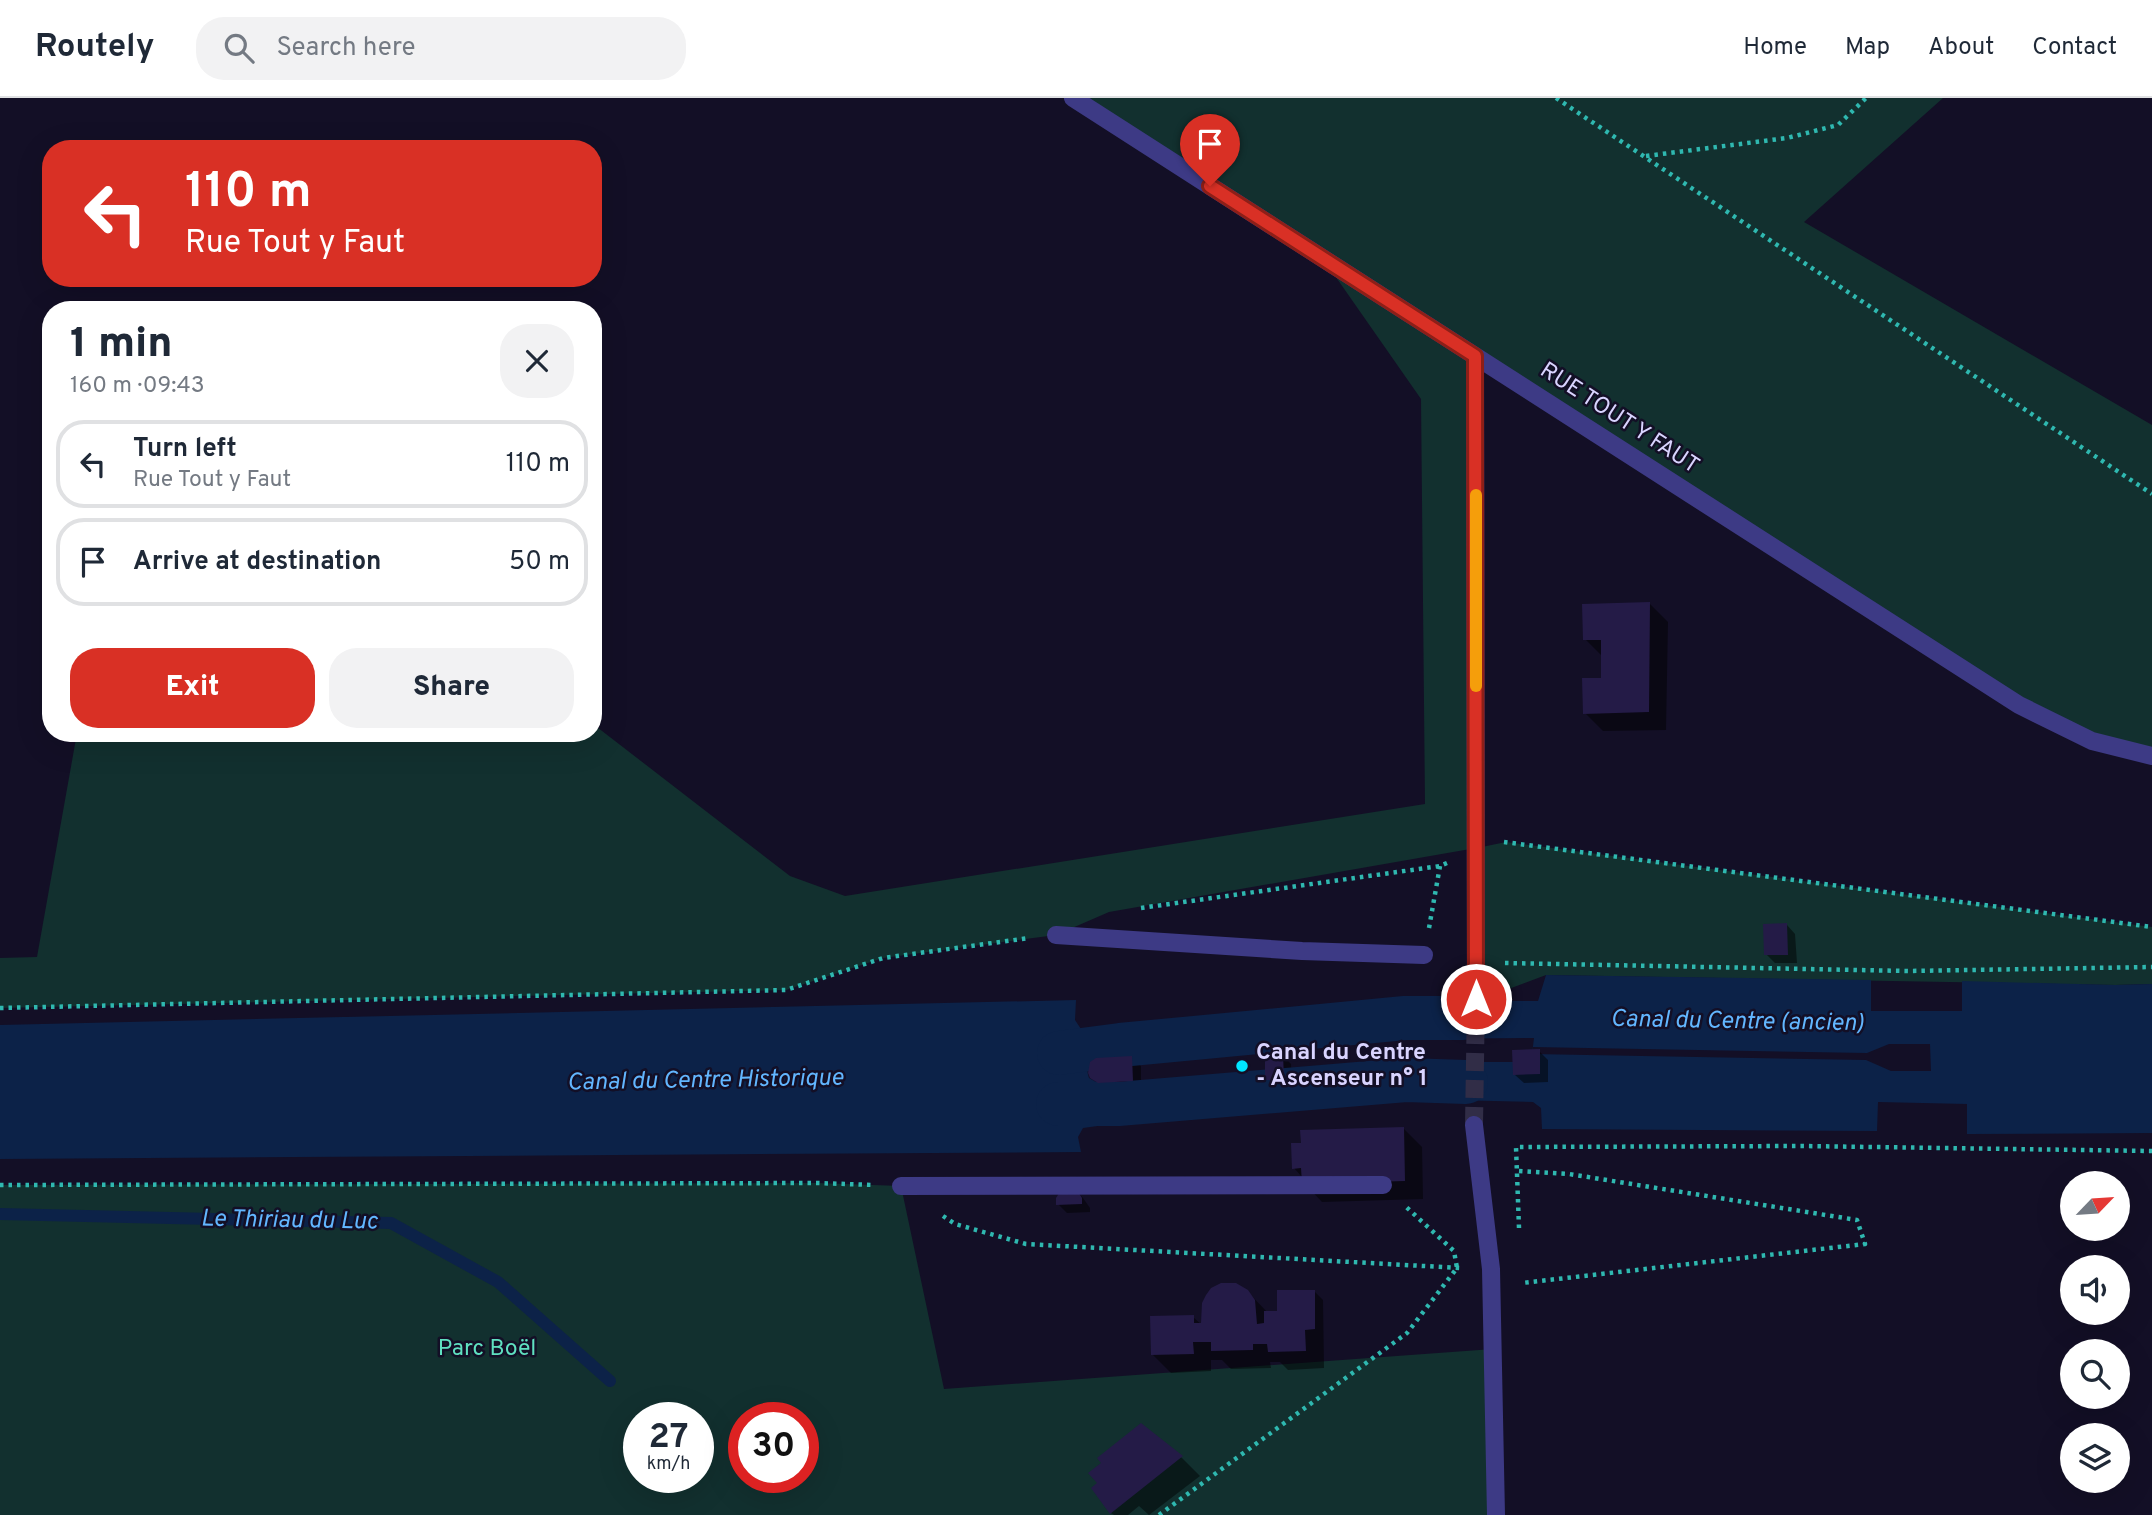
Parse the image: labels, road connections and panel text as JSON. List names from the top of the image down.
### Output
{
  "streets": {
    "street": ["RUE TOUT Y FAUT"]
  },
  "water": ["Canal du Centre (ancien)", "Canal du Centre Historique", "Le Thiriau du Luc"],
  "parks": ["Parc Boël"],
  "places": ["Canal du Centre - Ascenseur n° 1"],
  "north": "top right",
  "page": {
    "header": "Routely",
    "search": "Search here",
    "nav": [
      "Home",
      "Map",
      "About",
      "Contact"
    ],
    "turn": ["110 m", "Rue Tout y Faut"],
    "heading": ["1 min", "160 m · 09:43"],
    "list": [
      {
        "name": "Turn left",
        "note": "Rue Tout y Faut",
        "value": "110 m"
      },
      {
        "name": "Arrive at destination",
        "value": "50 m"
      }
    ],
    "buttons": ["Exit", "Share"],
    "speed": "27 km/h",
    "limit": "30"
  }
}
